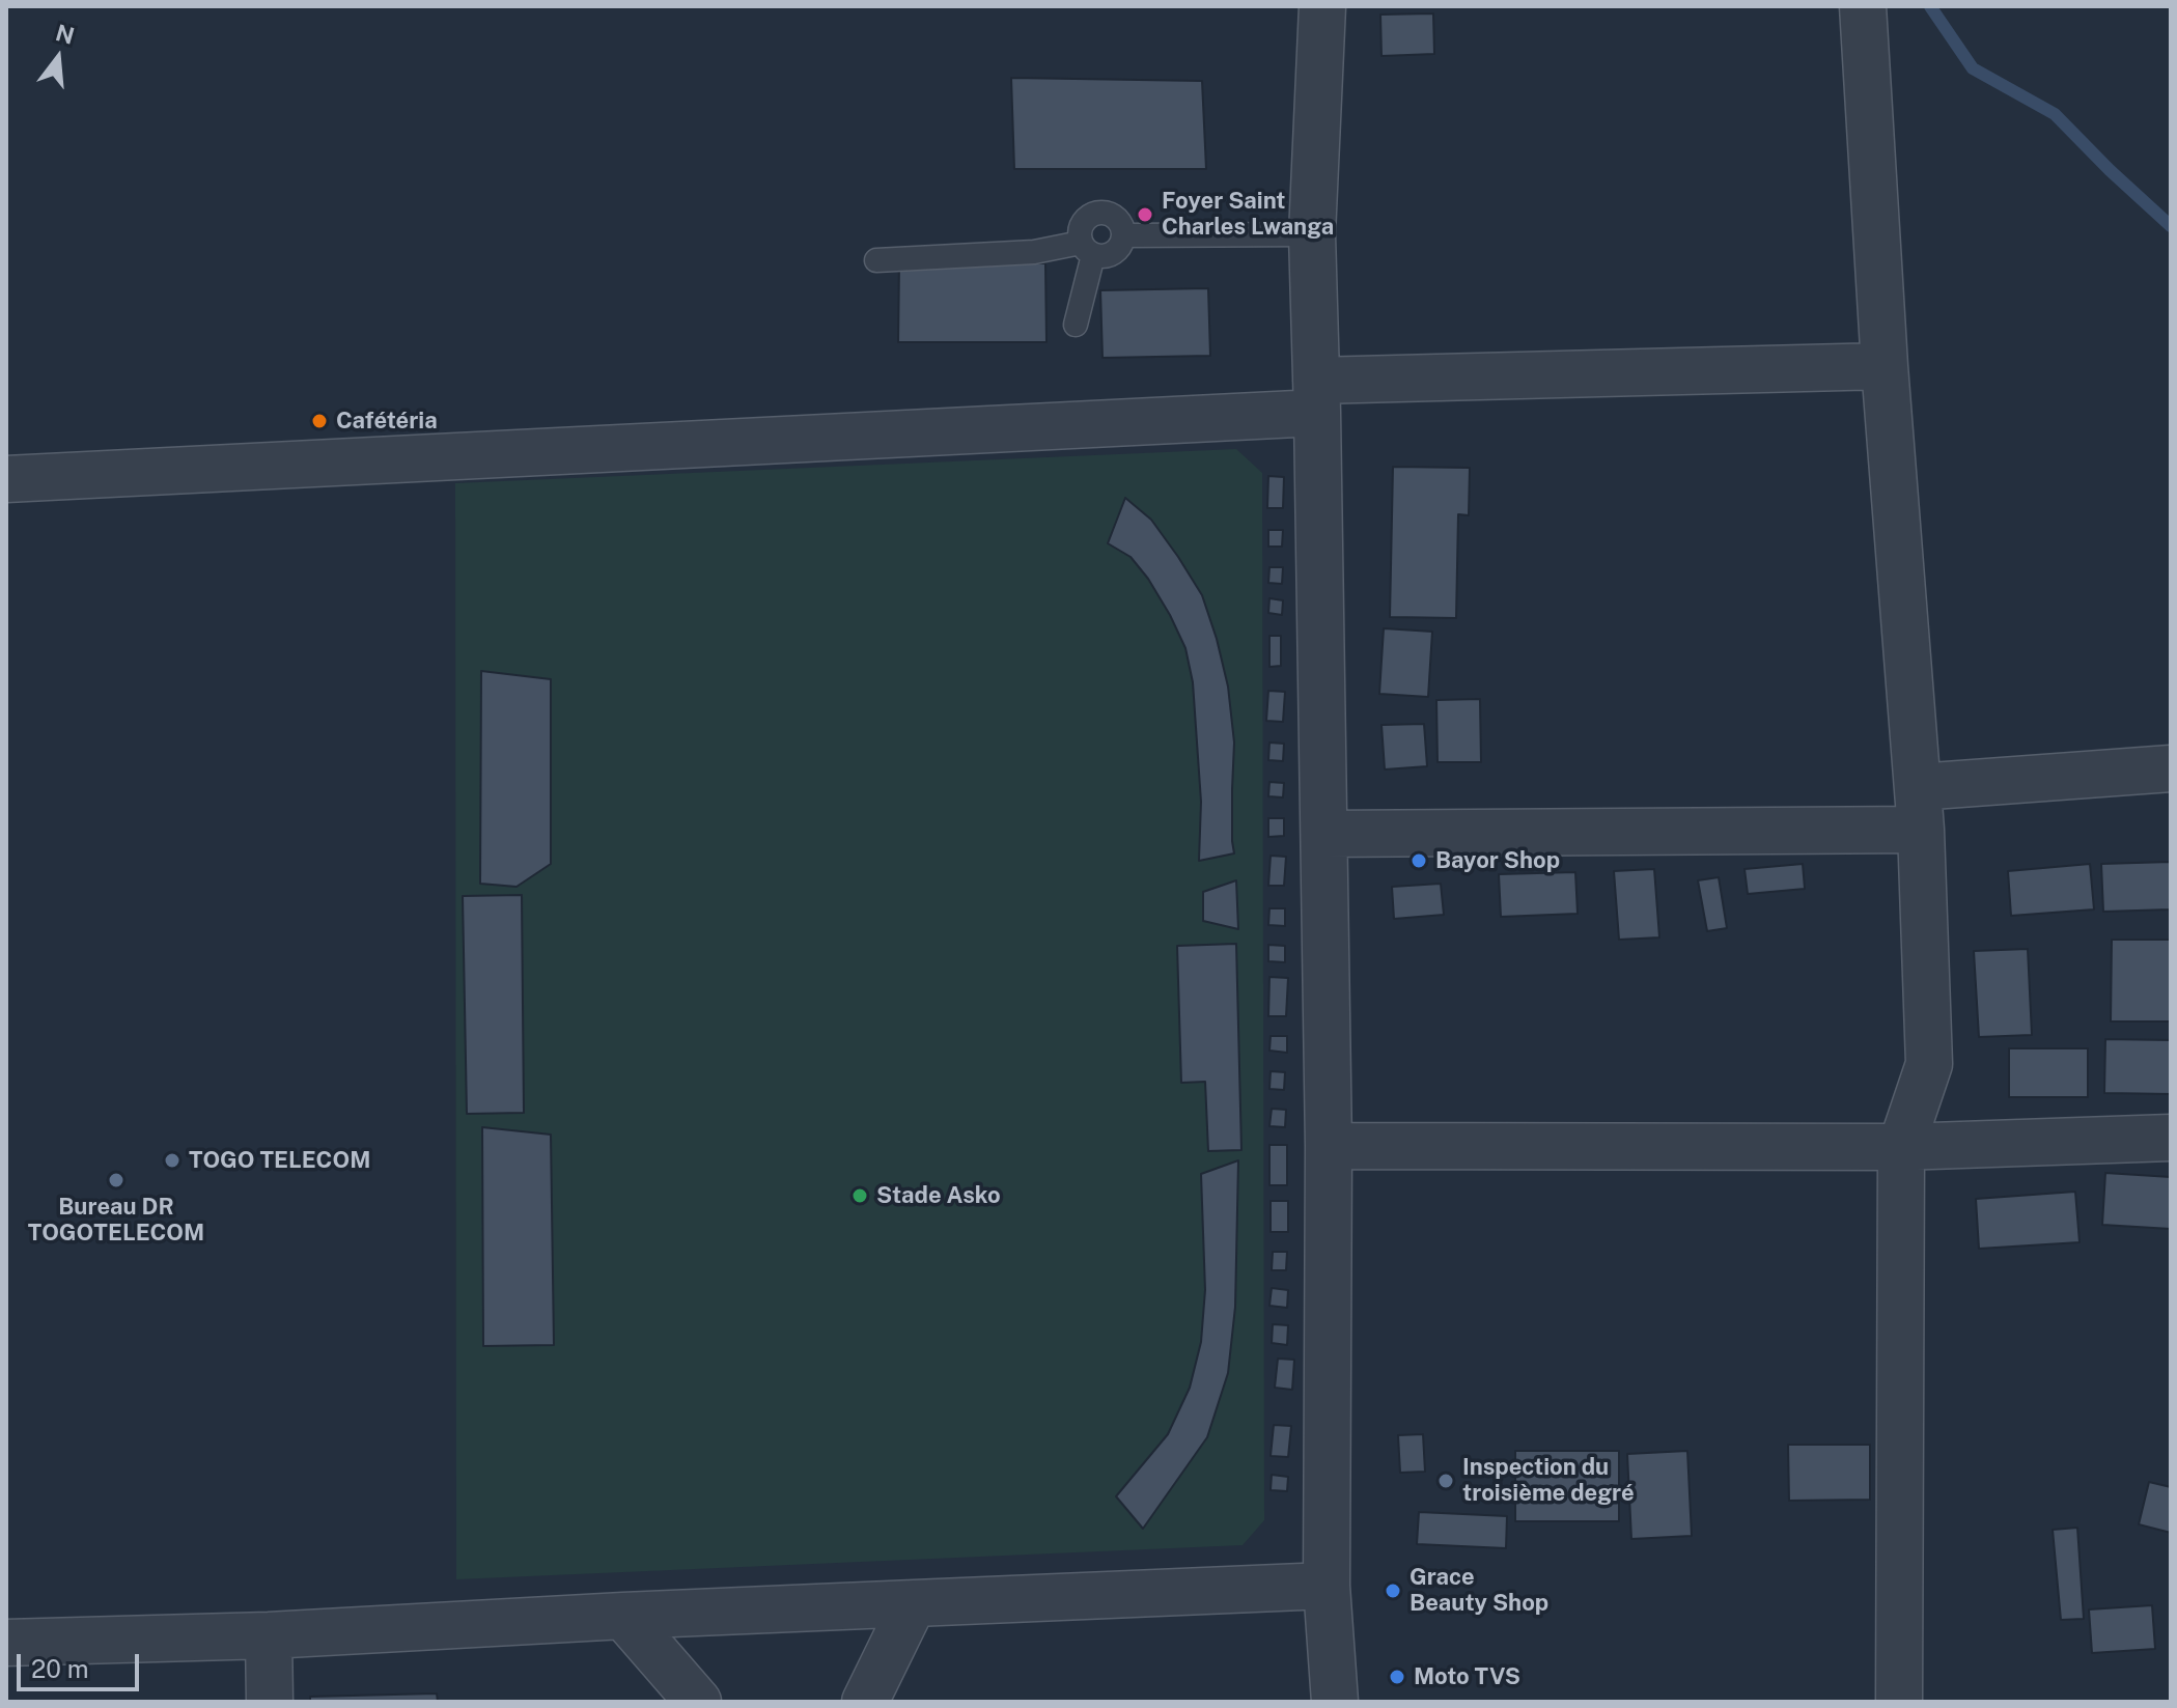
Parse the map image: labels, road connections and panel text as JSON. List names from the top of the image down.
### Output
{
  "places": [
    "Foyer Saint Charles Lwanga",
    "Cafétéria",
    "Bayor Shop",
    "TOGO TELECOM",
    "Bureau DR TOGOTELECOM",
    "Stade Asko",
    "Inspection du troisième degré",
    "Grace Beauty Shop",
    "Moto TVS"
  ],
  "scale_bar": "20 m",
  "north": "top"
}
